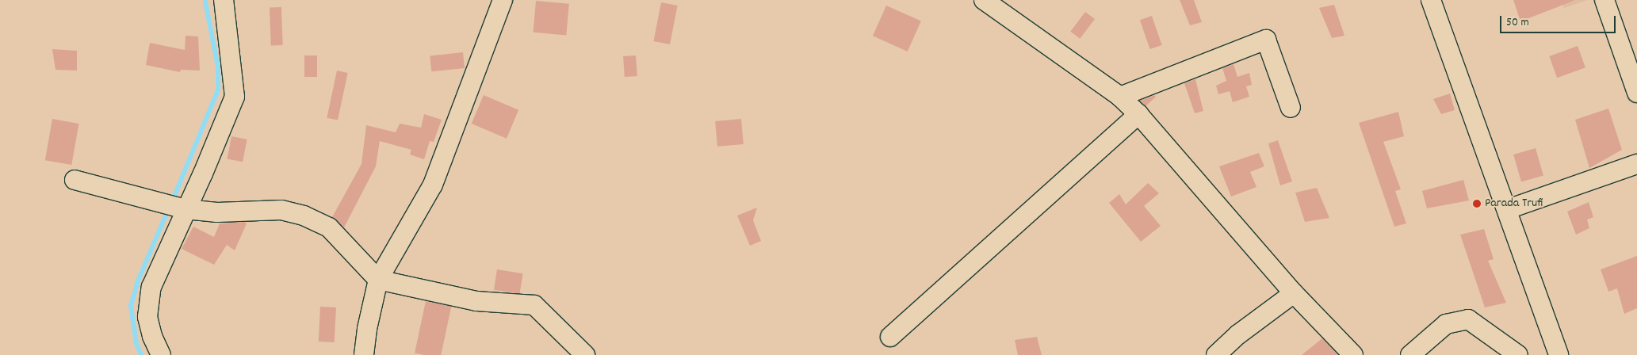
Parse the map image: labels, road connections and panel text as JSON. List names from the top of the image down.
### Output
{
  "places": ["Parada Trufi"],
  "scale_bar": "50 m"
}
